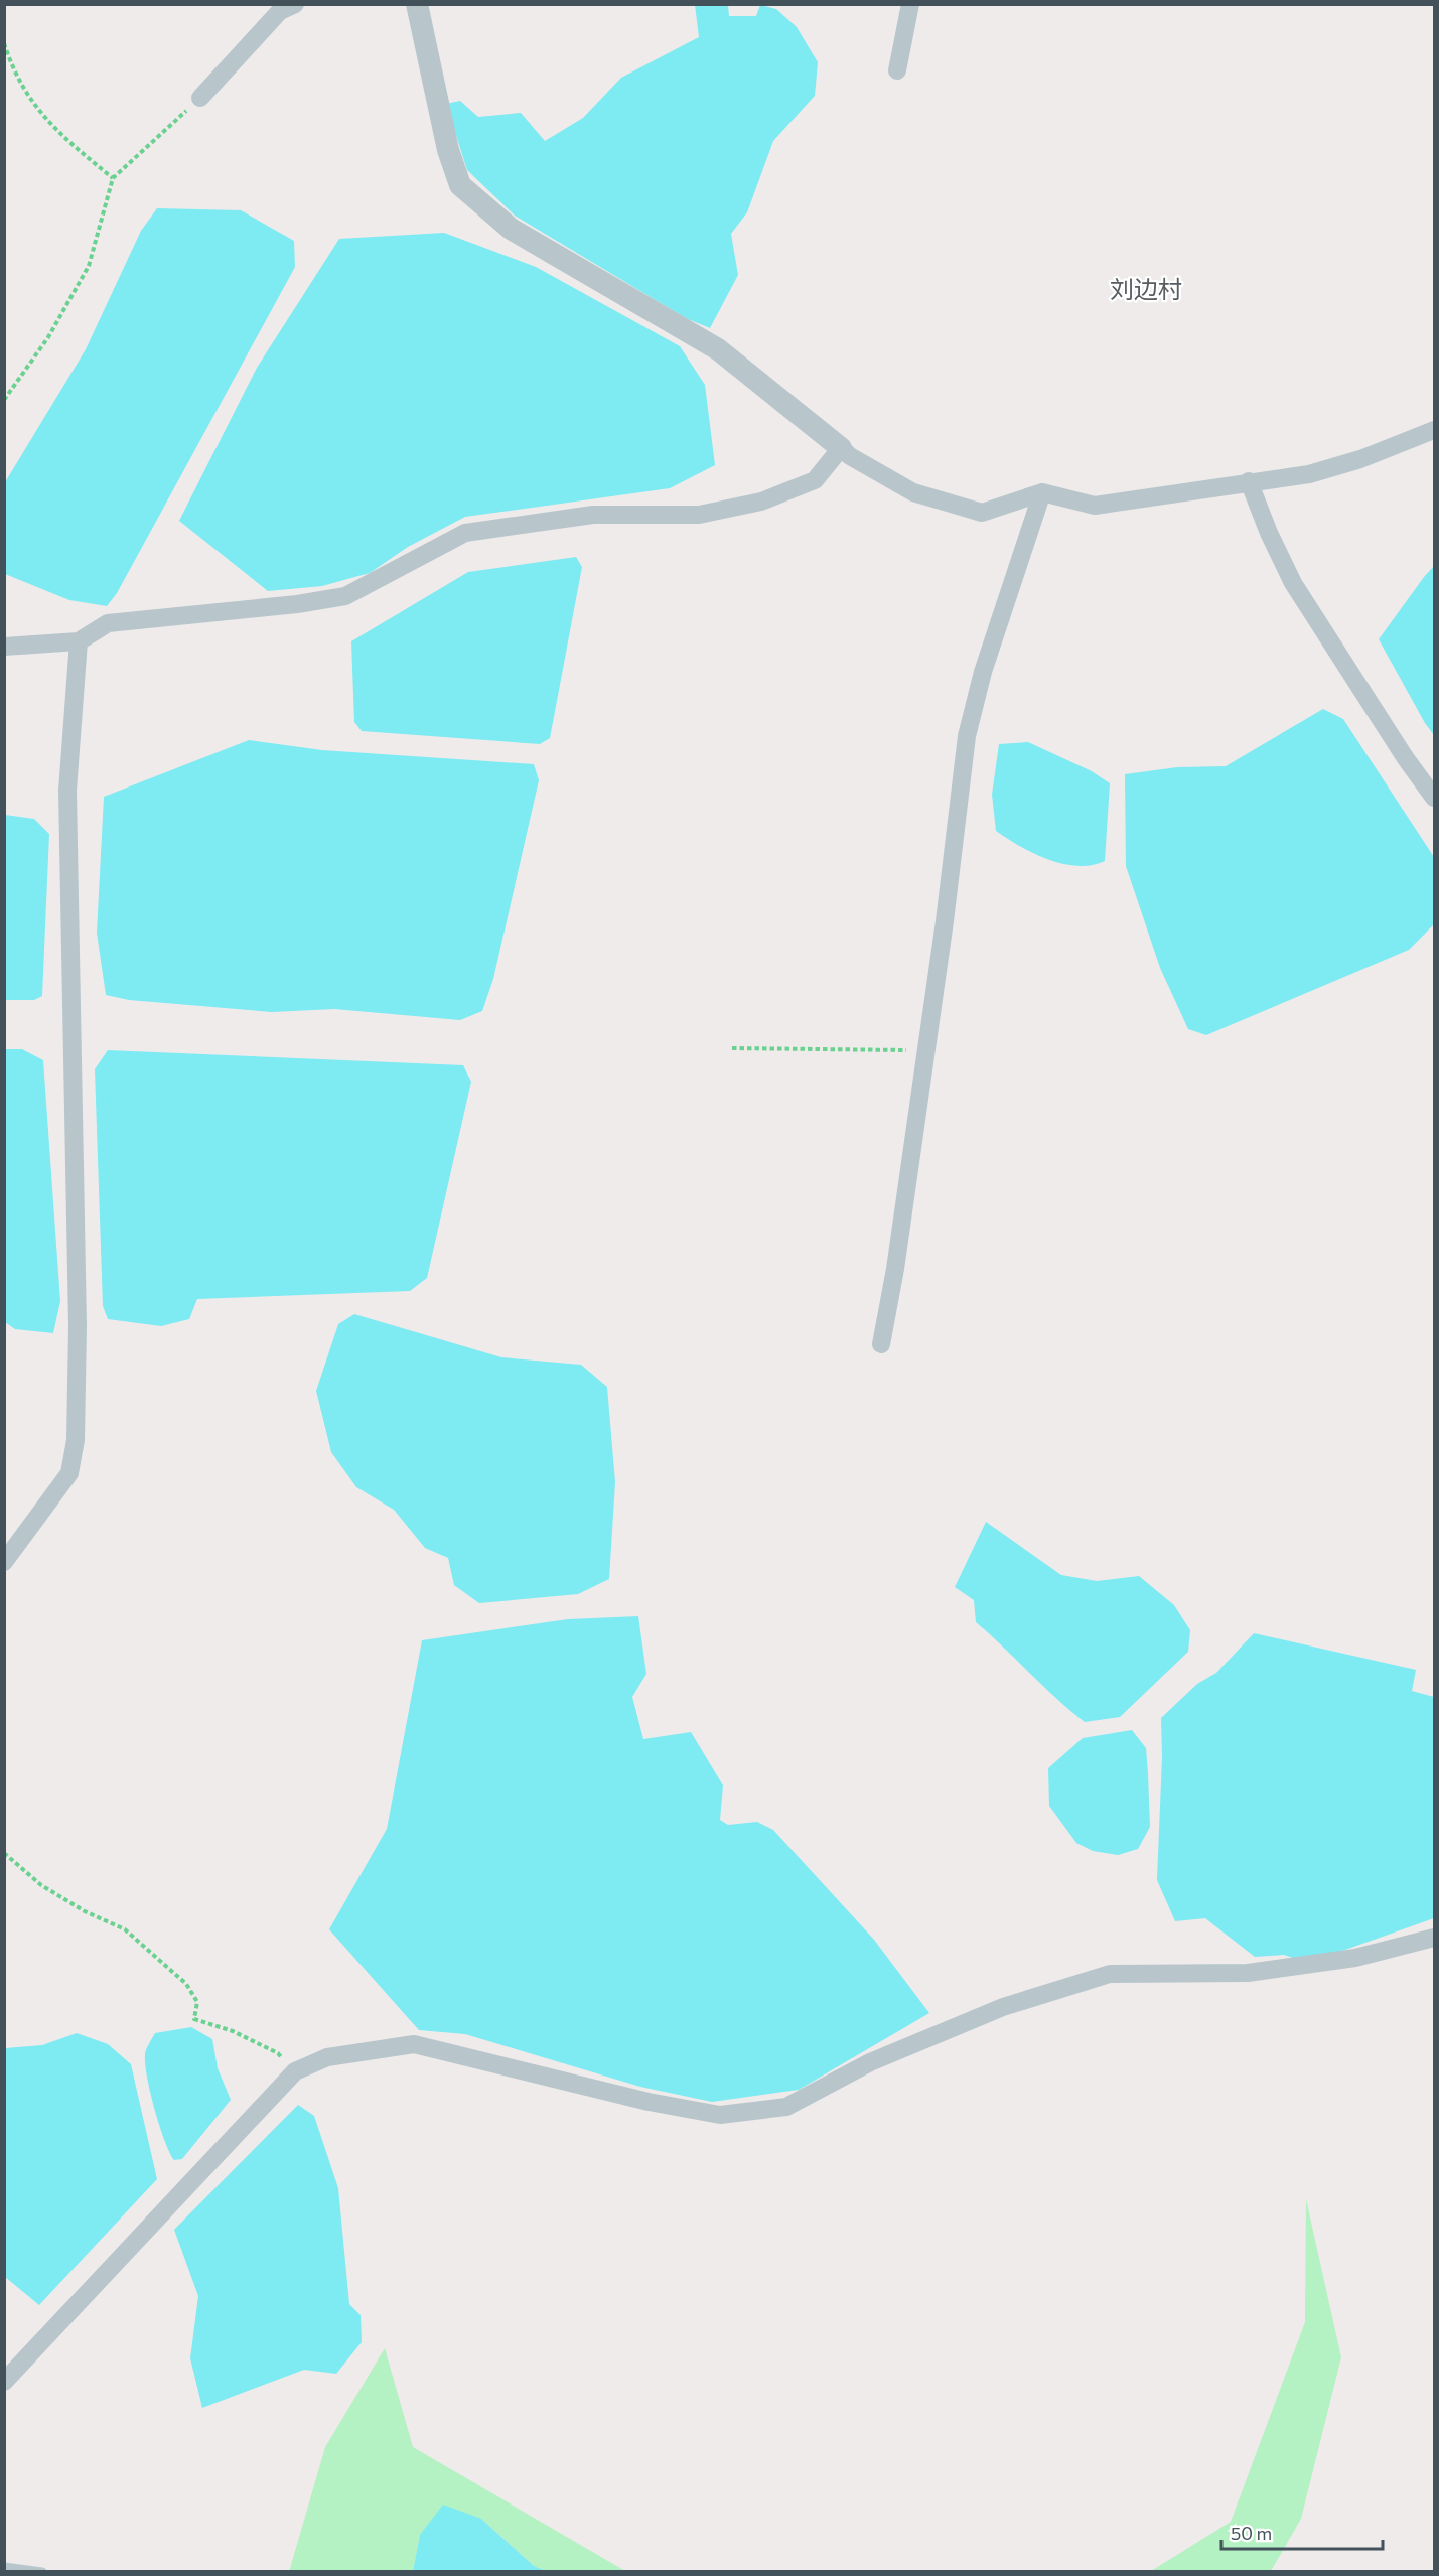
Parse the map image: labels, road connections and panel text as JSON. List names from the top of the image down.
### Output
{
  "districts": ["刘边村"],
  "scale_bar": "50 m"
}
